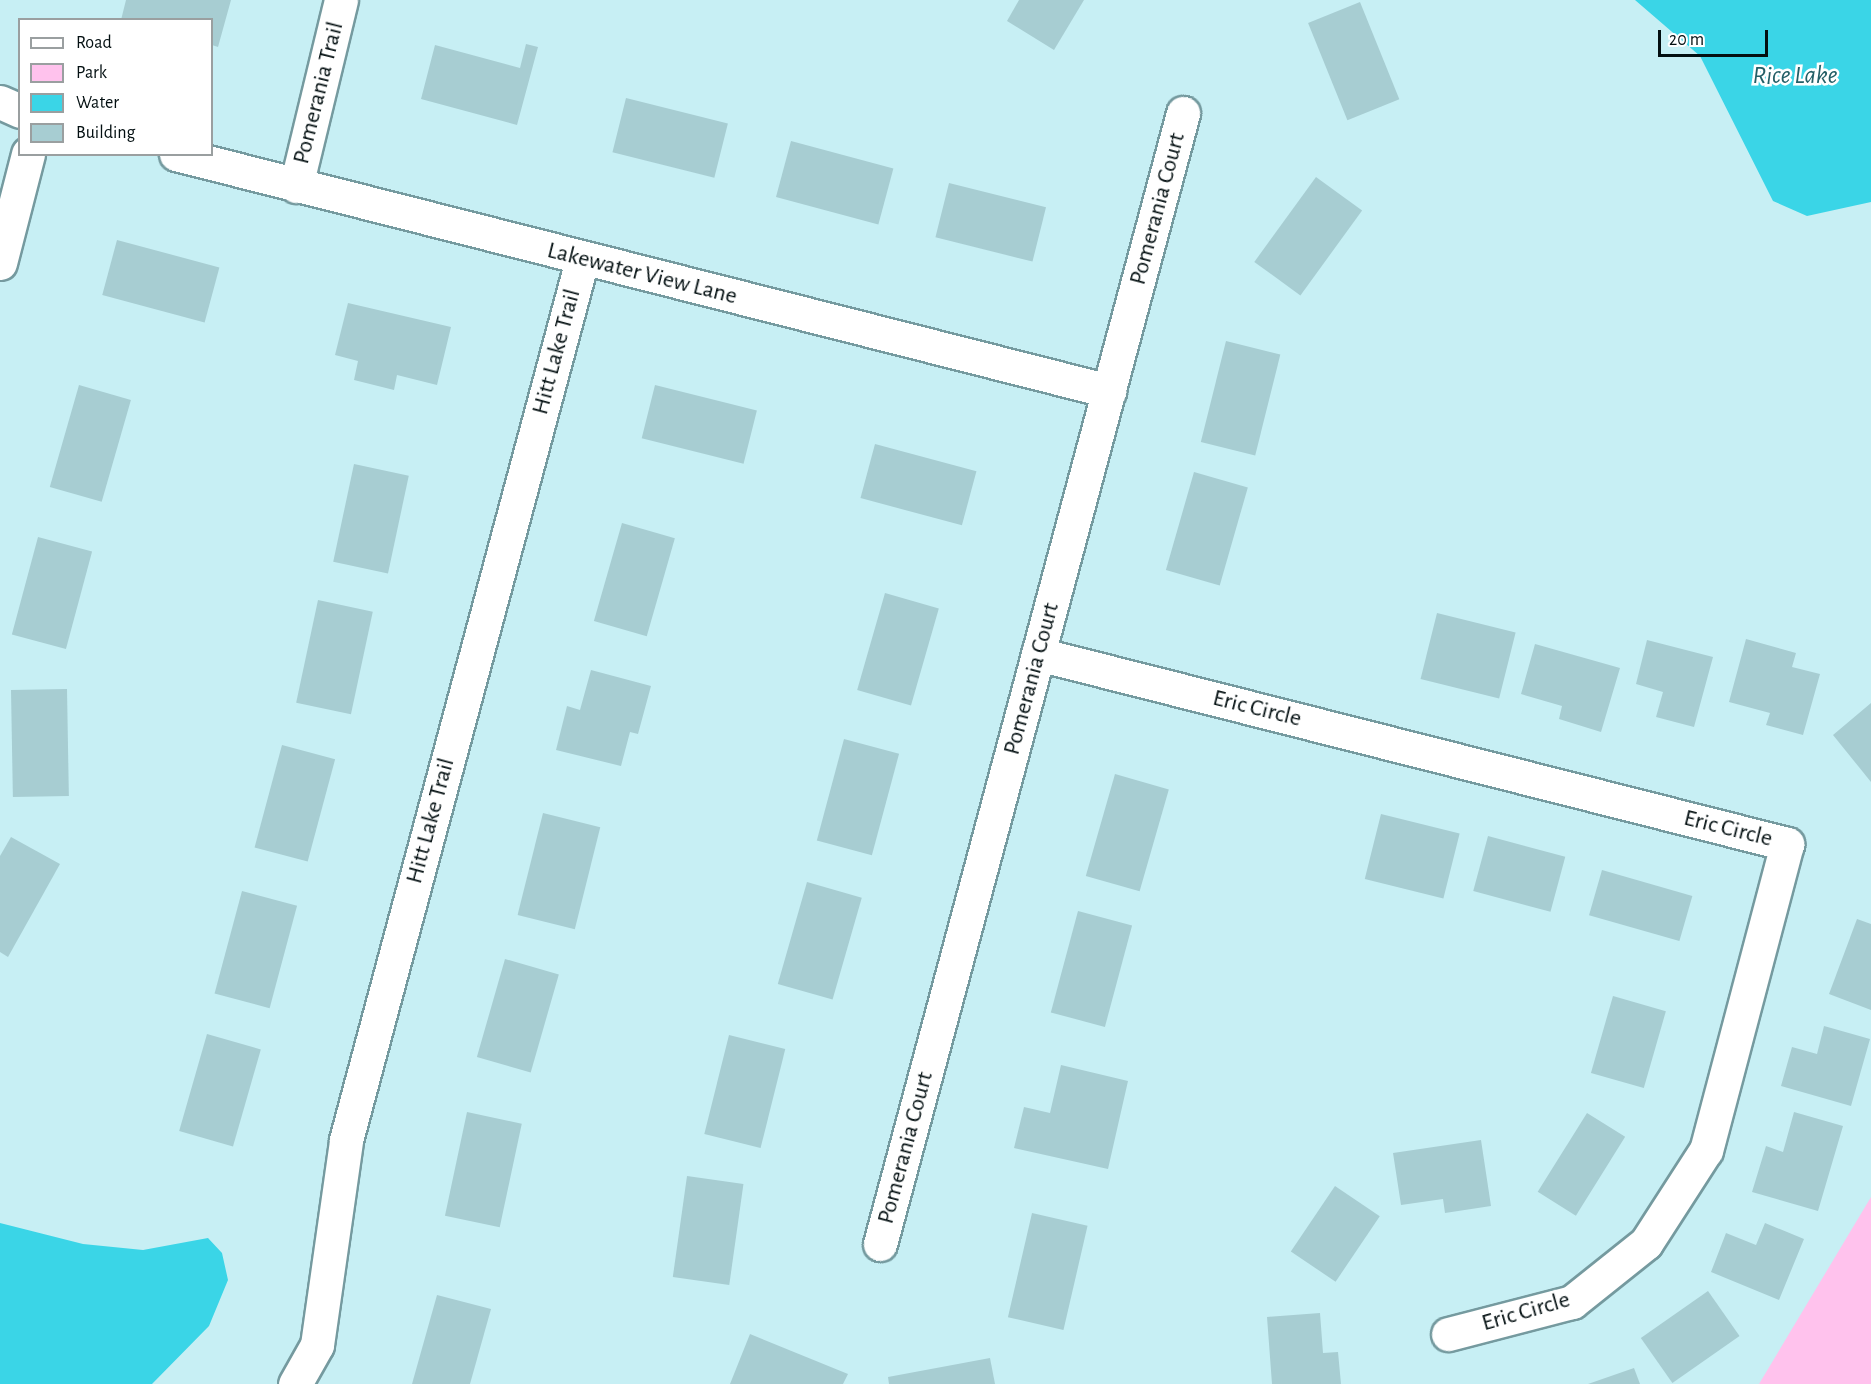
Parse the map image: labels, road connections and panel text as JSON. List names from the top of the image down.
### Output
{
  "streets": {
    "street": [
      "Pomerania Trail",
      "Pomerania Court",
      "Lakewater View Lane",
      "Hitt Lake Trail",
      "Eric Circle"
    ]
  },
  "crossings": [
    ["Pomerania Trail", "Lakewater View Lane"],
    ["Pomerania Court", "Lakewater View Lane"],
    ["Pomerania Court", "Eric Circle"],
    ["Lakewater View Lane", "Hitt Lake Trail"]
  ],
  "water": ["Rice Lake"],
  "legend": [
    "Road",
    "Park",
    "Water",
    "Building"
  ],
  "scale_bar": "20 m"
}
